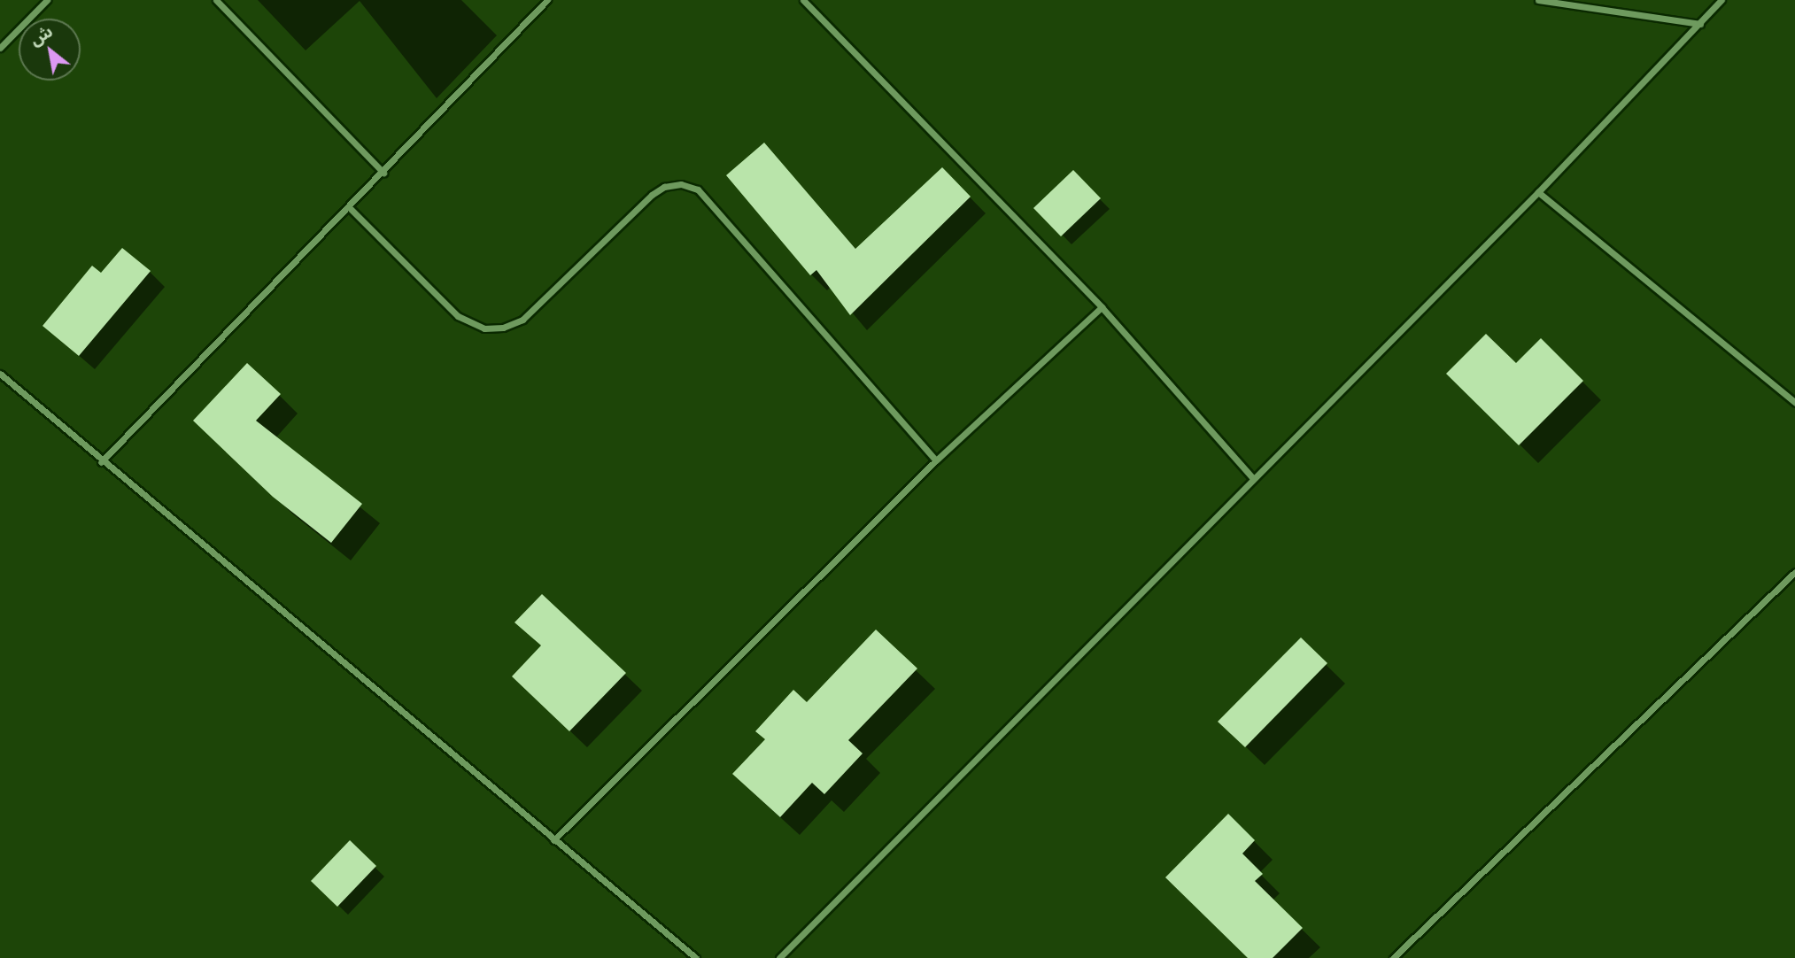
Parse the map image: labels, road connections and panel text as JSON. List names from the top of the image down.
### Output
{
  "north": "top left"
}
